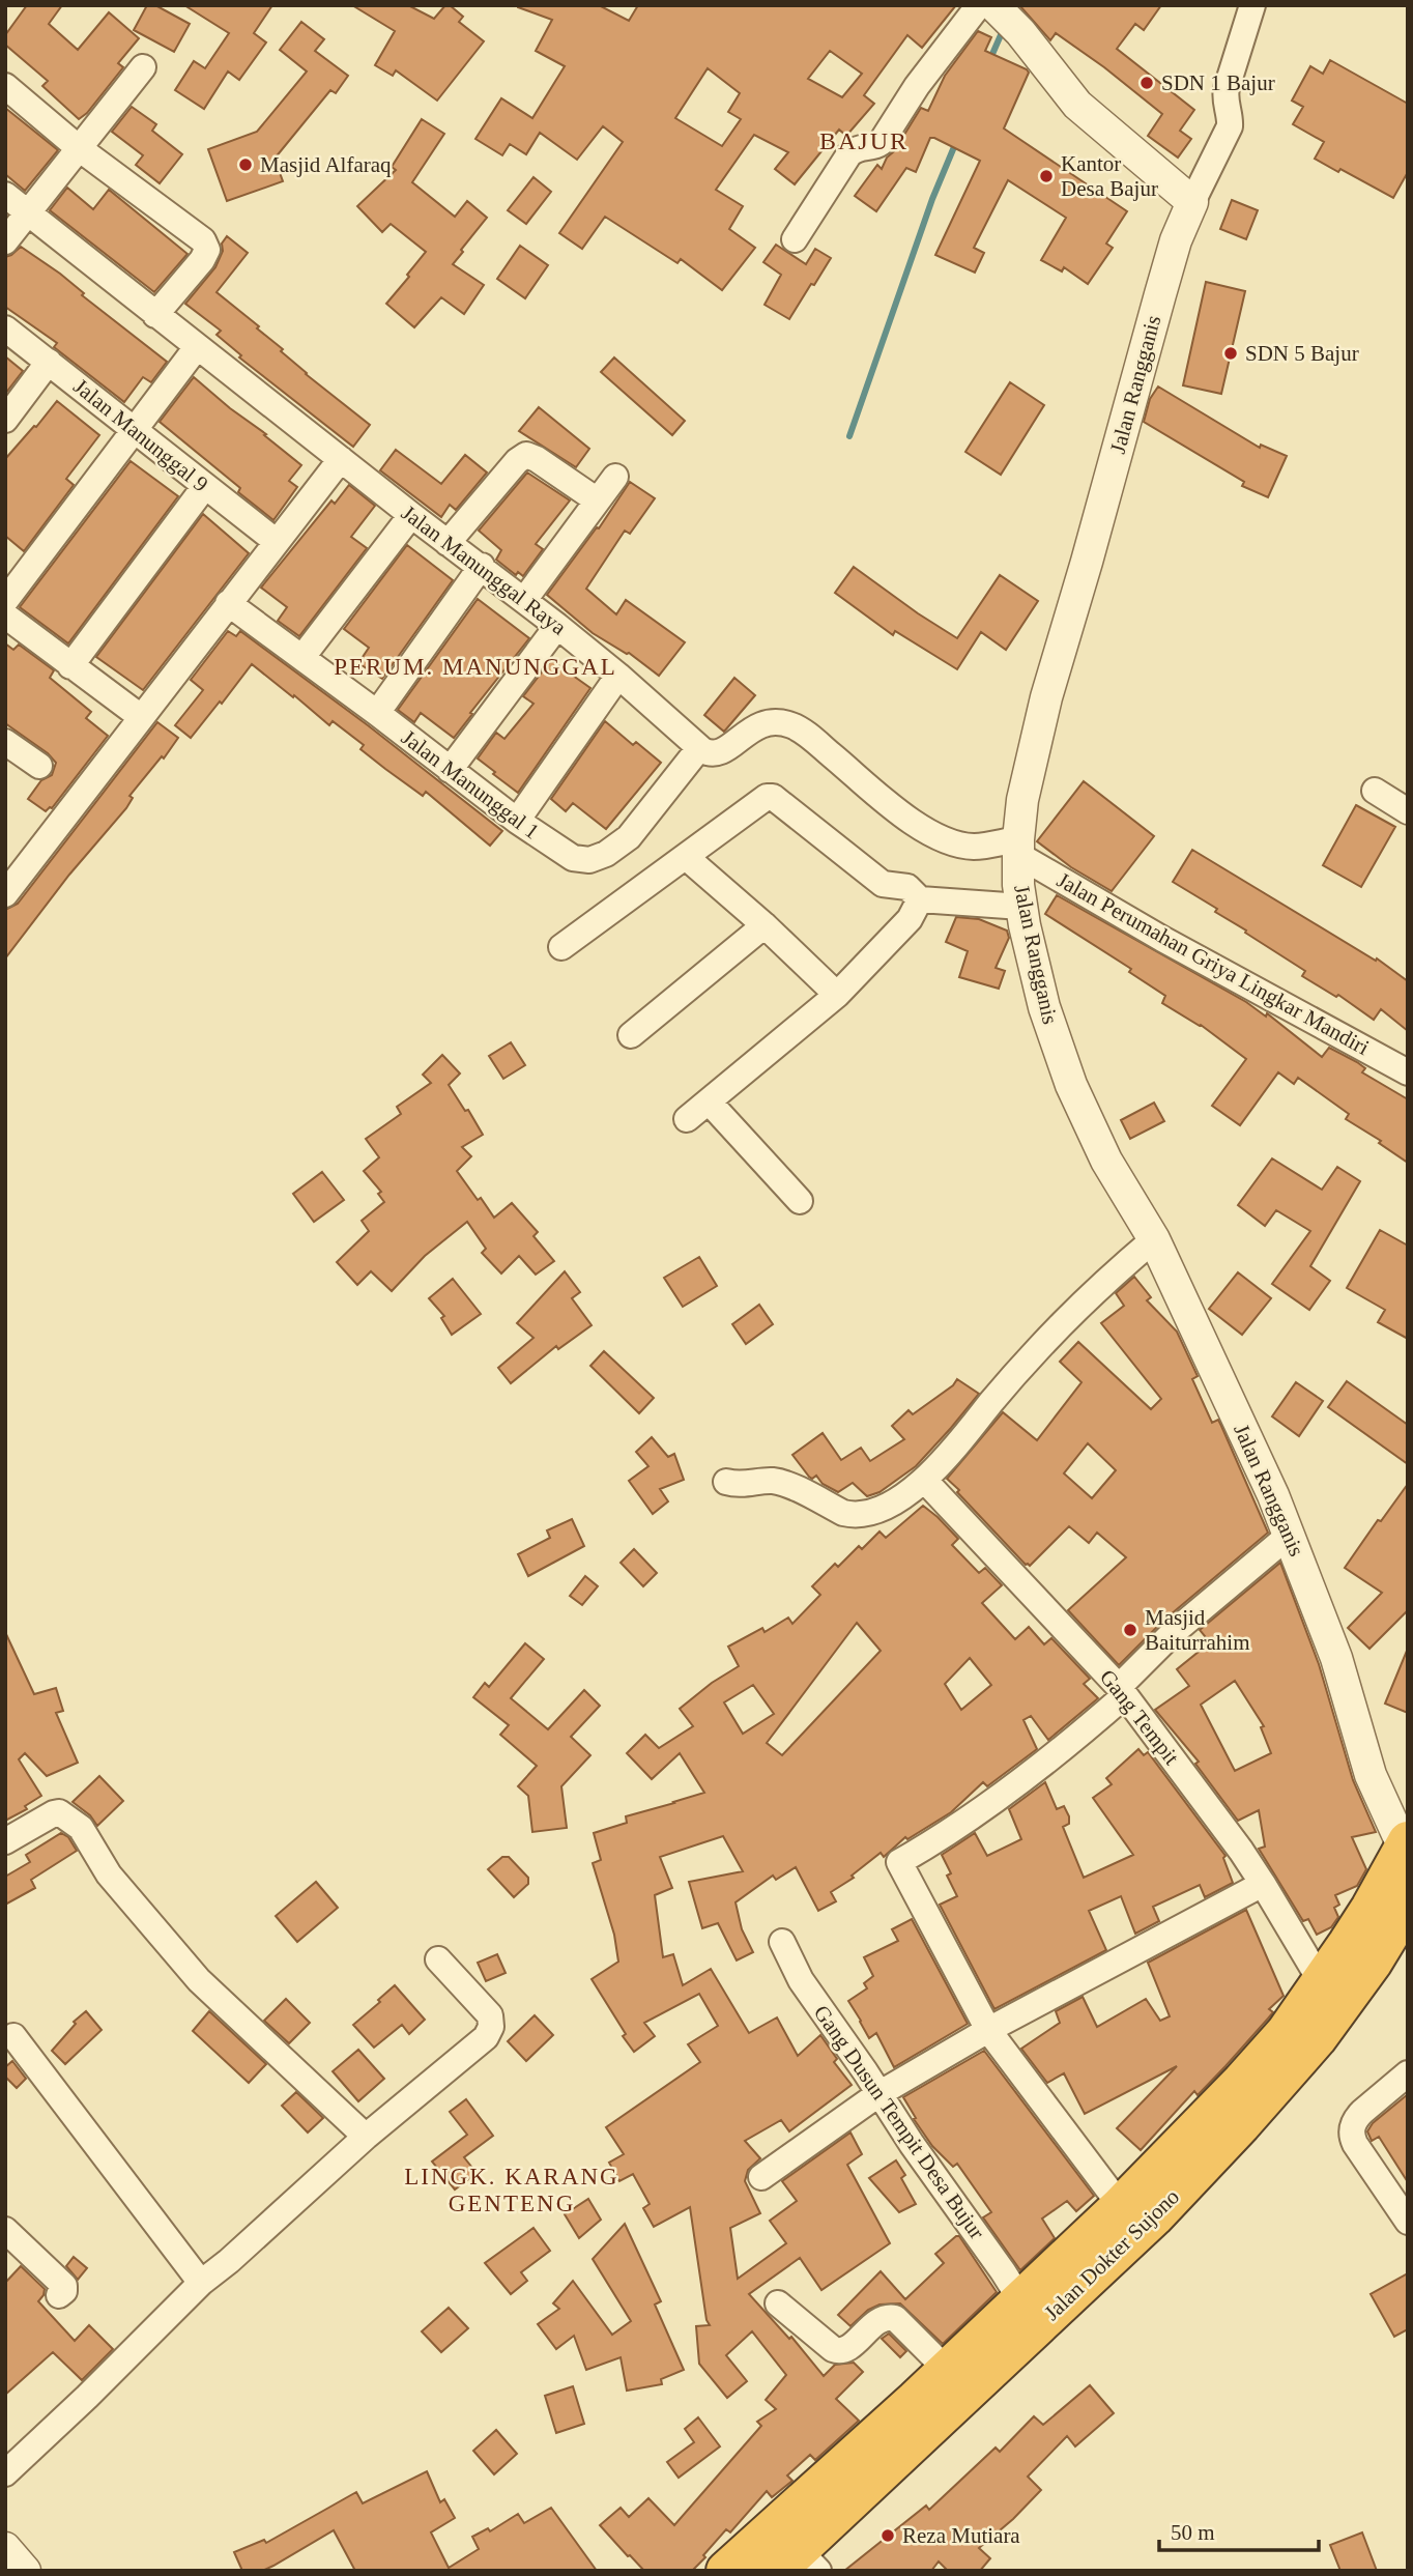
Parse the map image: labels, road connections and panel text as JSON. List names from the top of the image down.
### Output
{
  "streets": {
    "highway": ["Jalan Dokter Sujono"],
    "street": [
      "Jalan Rangganis",
      "Jalan Manunggal 9",
      "Jalan Manunggal Raya",
      "Jalan Manunggal 1",
      "Jalan Perumahan Griya Lingkar Mandiri",
      "Gang Tempit",
      "Gang Dusun Tempit Desa Bujur"
    ]
  },
  "crossings": [
    ["Jalan Rangganis", "Jalan Perumahan Griya Lingkar Mandiri"],
    ["Jalan Manunggal Raya", "Jalan Manunggal 1"]
  ],
  "districts": ["BAJUR", "PERUM. MANUNGGAL", "LINGK. KARANG GENTENG"],
  "places": [
    "SDN 1 Bajur",
    "Masjid Alfaraq",
    "Kantor Desa Bajur",
    "SDN 5 Bajur",
    "Masjid Baiturrahim",
    "Reza Mutiara"
  ],
  "scale_bar": "50 m"
}
